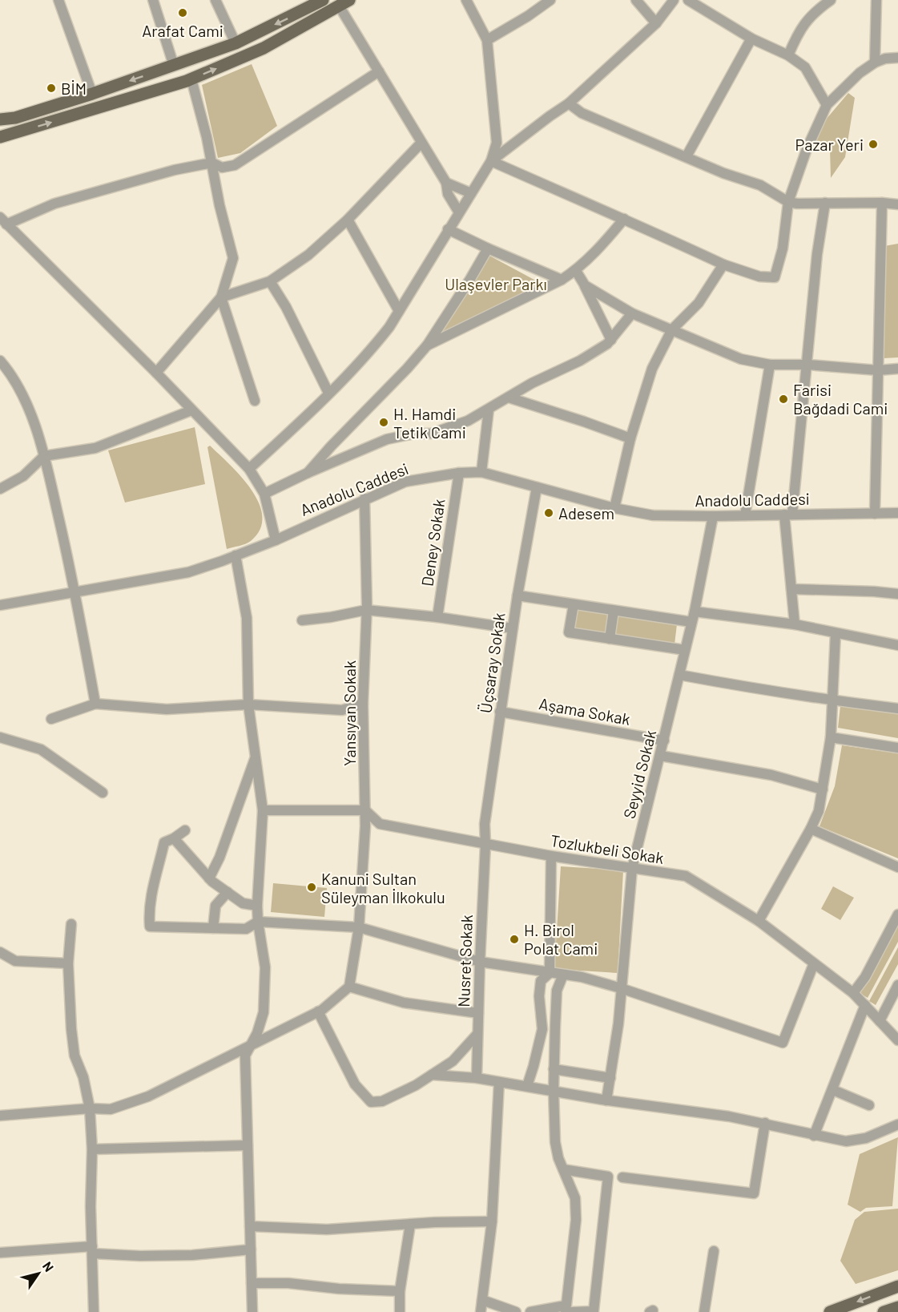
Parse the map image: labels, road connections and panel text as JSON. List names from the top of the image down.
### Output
{
  "streets": {
    "street": [
      "Anadolu Caddesi",
      "Deney Sokak",
      "Üçsaray Sokak",
      "Aşama Sokak",
      "Yansıyan Sokak",
      "Seyyid Sokak",
      "Tozlukbeli Sokak",
      "Nusret Sokak"
    ]
  },
  "crossings": [
    ["Anadolu Caddesi", "Deney Sokak"],
    ["Anadolu Caddesi", "Üçsaray Sokak"],
    ["Anadolu Caddesi", "Yansıyan Sokak"],
    ["Anadolu Caddesi", "Seyyid Sokak"],
    ["Üçsaray Sokak", "Aşama Sokak"],
    ["Üçsaray Sokak", "Tozlukbeli Sokak"],
    ["Üçsaray Sokak", "Nusret Sokak"],
    ["Aşama Sokak", "Seyyid Sokak"],
    ["Yansıyan Sokak", "Tozlukbeli Sokak"],
    ["Seyyid Sokak", "Tozlukbeli Sokak"],
    ["Tozlukbeli Sokak", "Nusret Sokak"]
  ],
  "parks": ["Ulaşevler Parkı"],
  "places": [
    "Arafat Cami",
    "BİM",
    "Pazar Yeri",
    "Farisi Bağdadi Cami",
    "H. Hamdi Tetik Cami",
    "Adesem",
    "Kanuni Sultan Süleyman İlkokulu",
    "H. Birol Polat Cami"
  ],
  "north": "top right"
}
